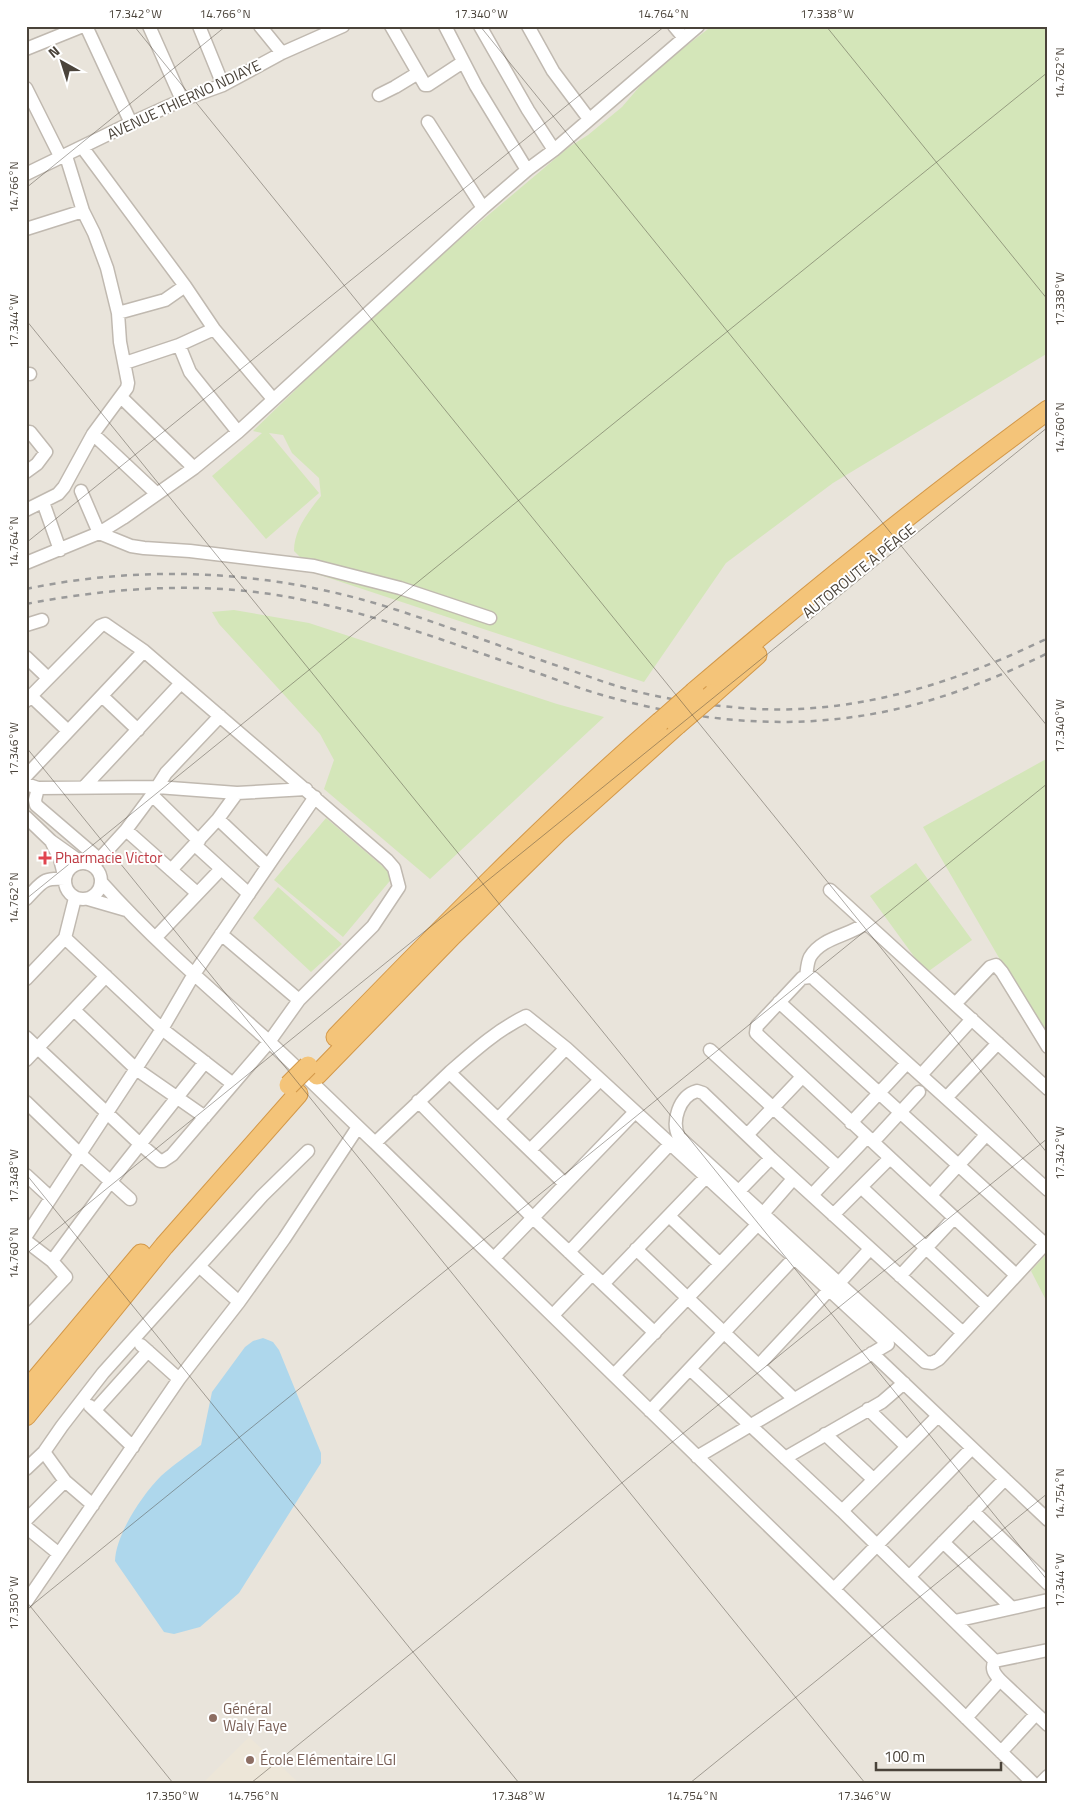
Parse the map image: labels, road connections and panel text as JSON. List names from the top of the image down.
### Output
{
  "streets": {
    "highway": ["AUTOROUTE À PÉAGE"],
    "street": ["AVENUE THIERNO NDIAYE"]
  },
  "places": {
    "health": ["Pharmacie Victor"],
    "other": ["Général Waly Faye", "École Elémentaire LGI"]
  },
  "scale_bar": "100 m",
  "north": "top left",
  "coordinates": [
    "17.342°W",
    "14.766°N",
    "17.340°W",
    "14.764°N",
    "17.338°W",
    "14.762°N",
    "17.344°W",
    "14.760°N",
    "17.346°W",
    "17.348°W",
    "14.754°N",
    "17.350°W",
    "14.756°N"
  ]
}
